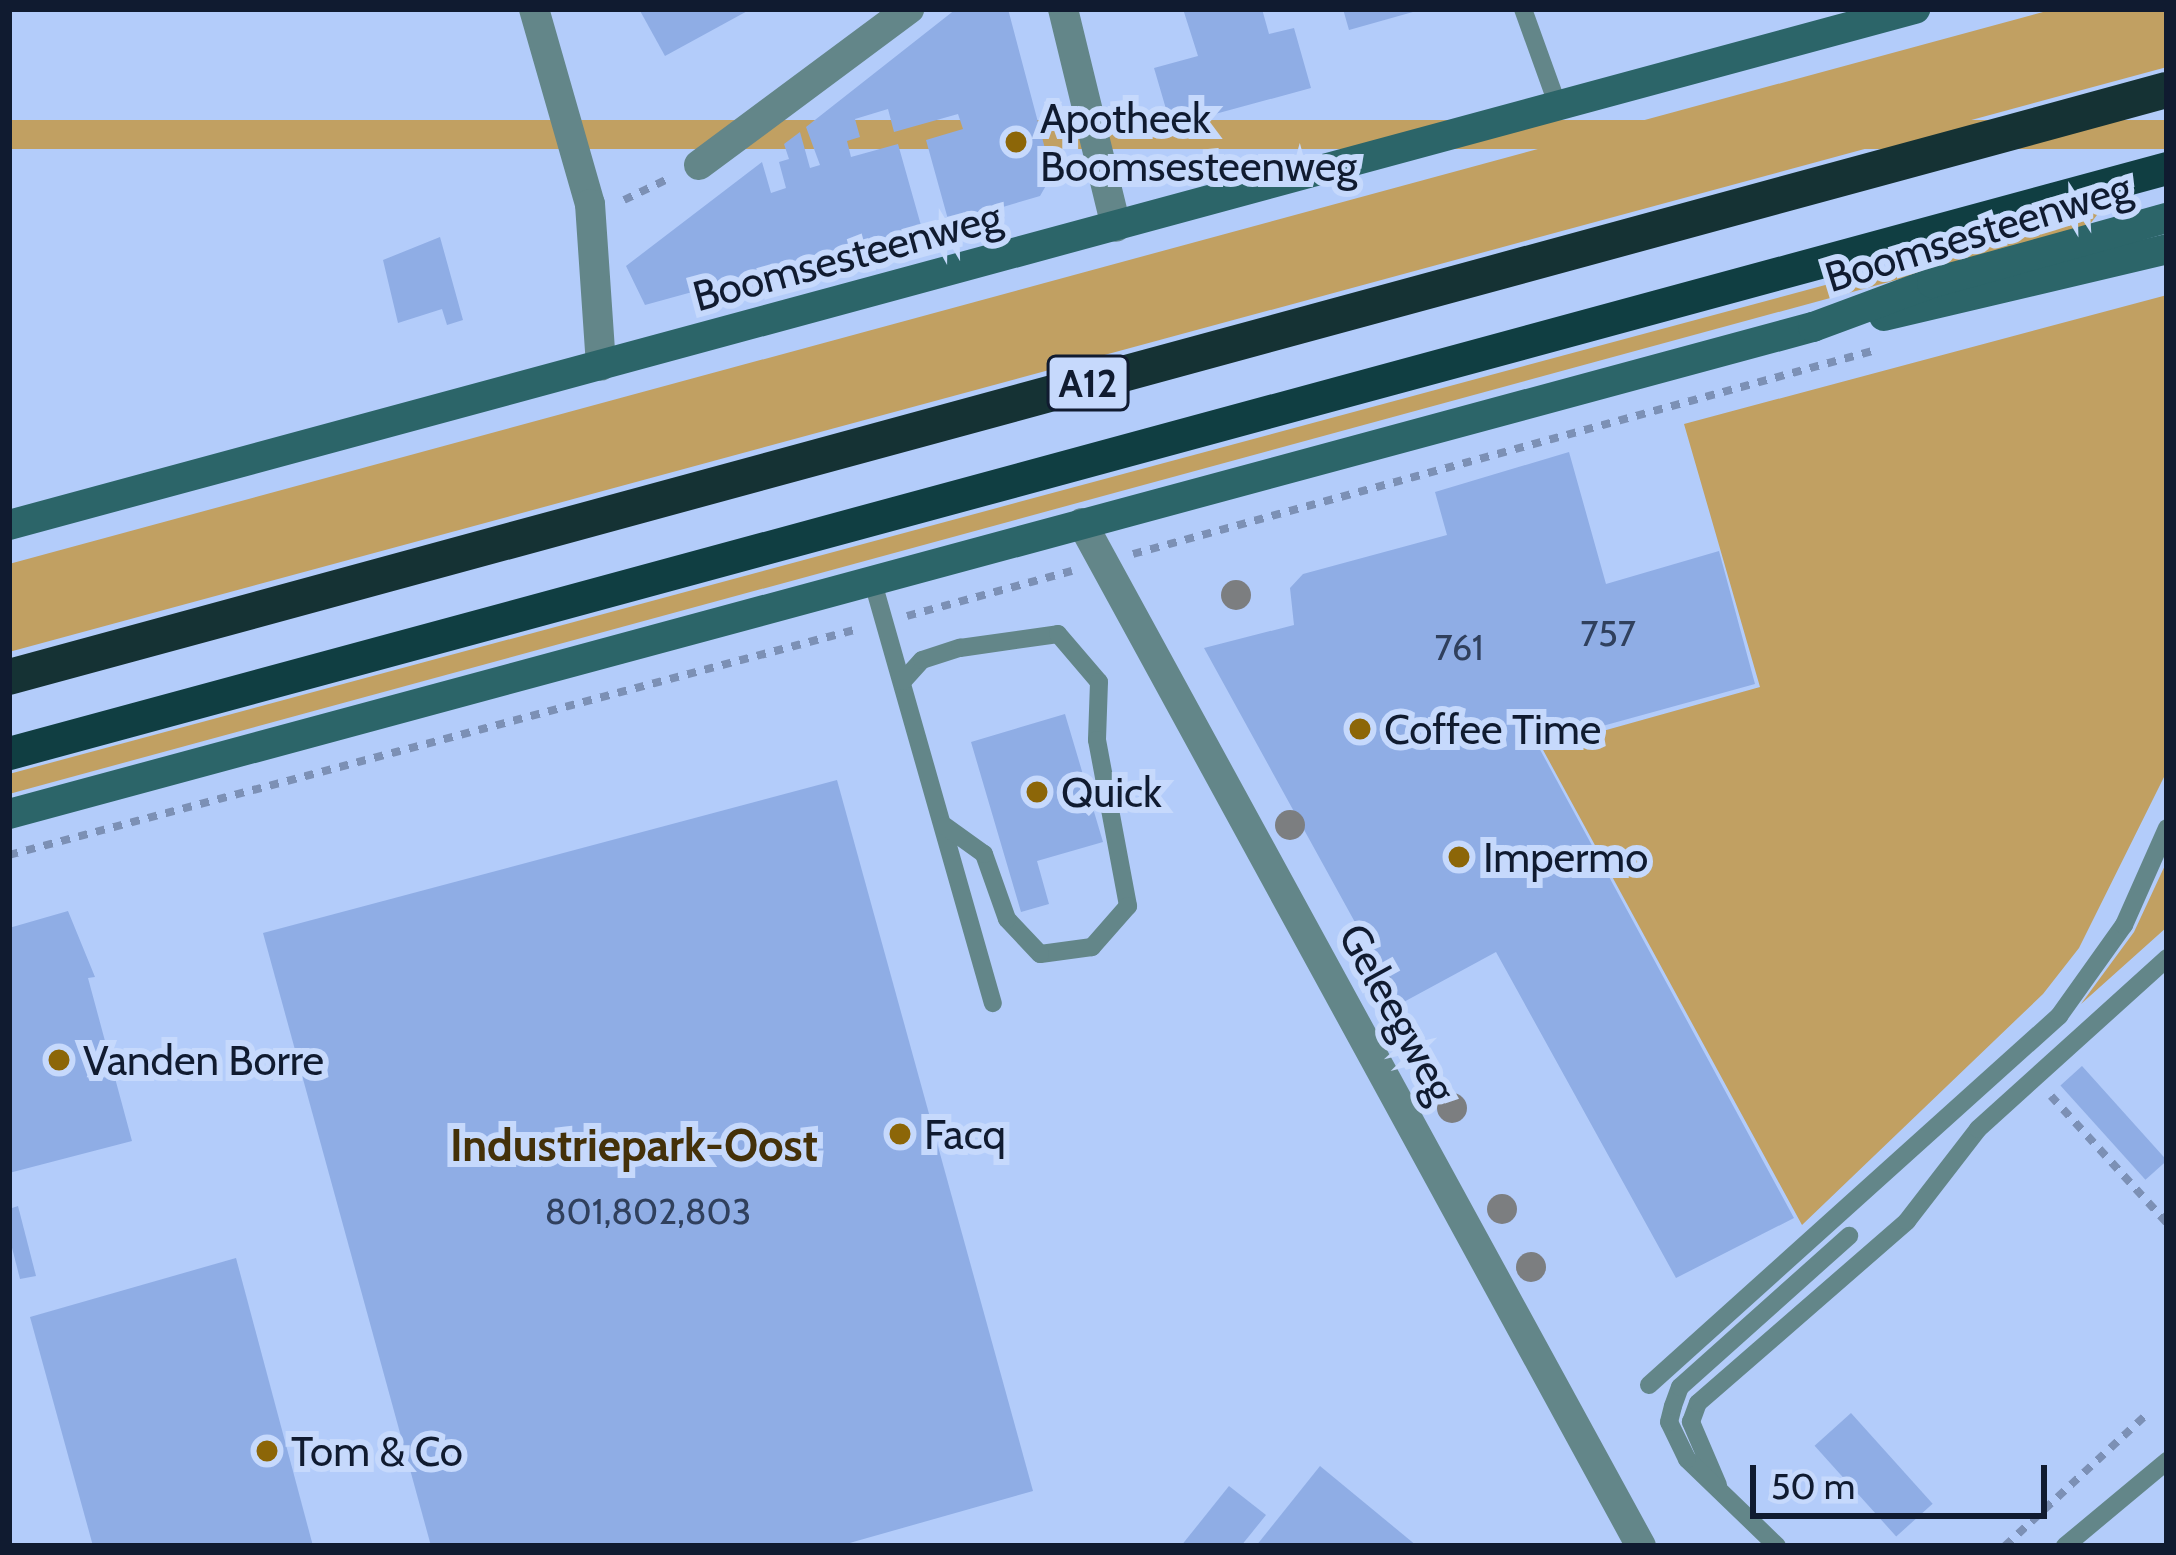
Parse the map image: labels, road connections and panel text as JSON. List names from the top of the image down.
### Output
{
  "streets": {
    "highway": ["A12"],
    "main road": ["Boomsesteenweg"],
    "street": ["Geleegweg"]
  },
  "crossings": [
    ["Boomsesteenweg", "Geleegweg"]
  ],
  "districts": ["Industriepark-Oost"],
  "places": [
    "Apotheek Boomsesteenweg",
    "Coffee Time",
    "Quick",
    "Impermo",
    "Vanden Borre",
    "Facq",
    "Tom & Co"
  ],
  "house_numbers": ["757", "761", "801,802,803"],
  "scale_bar": "50 m"
}
